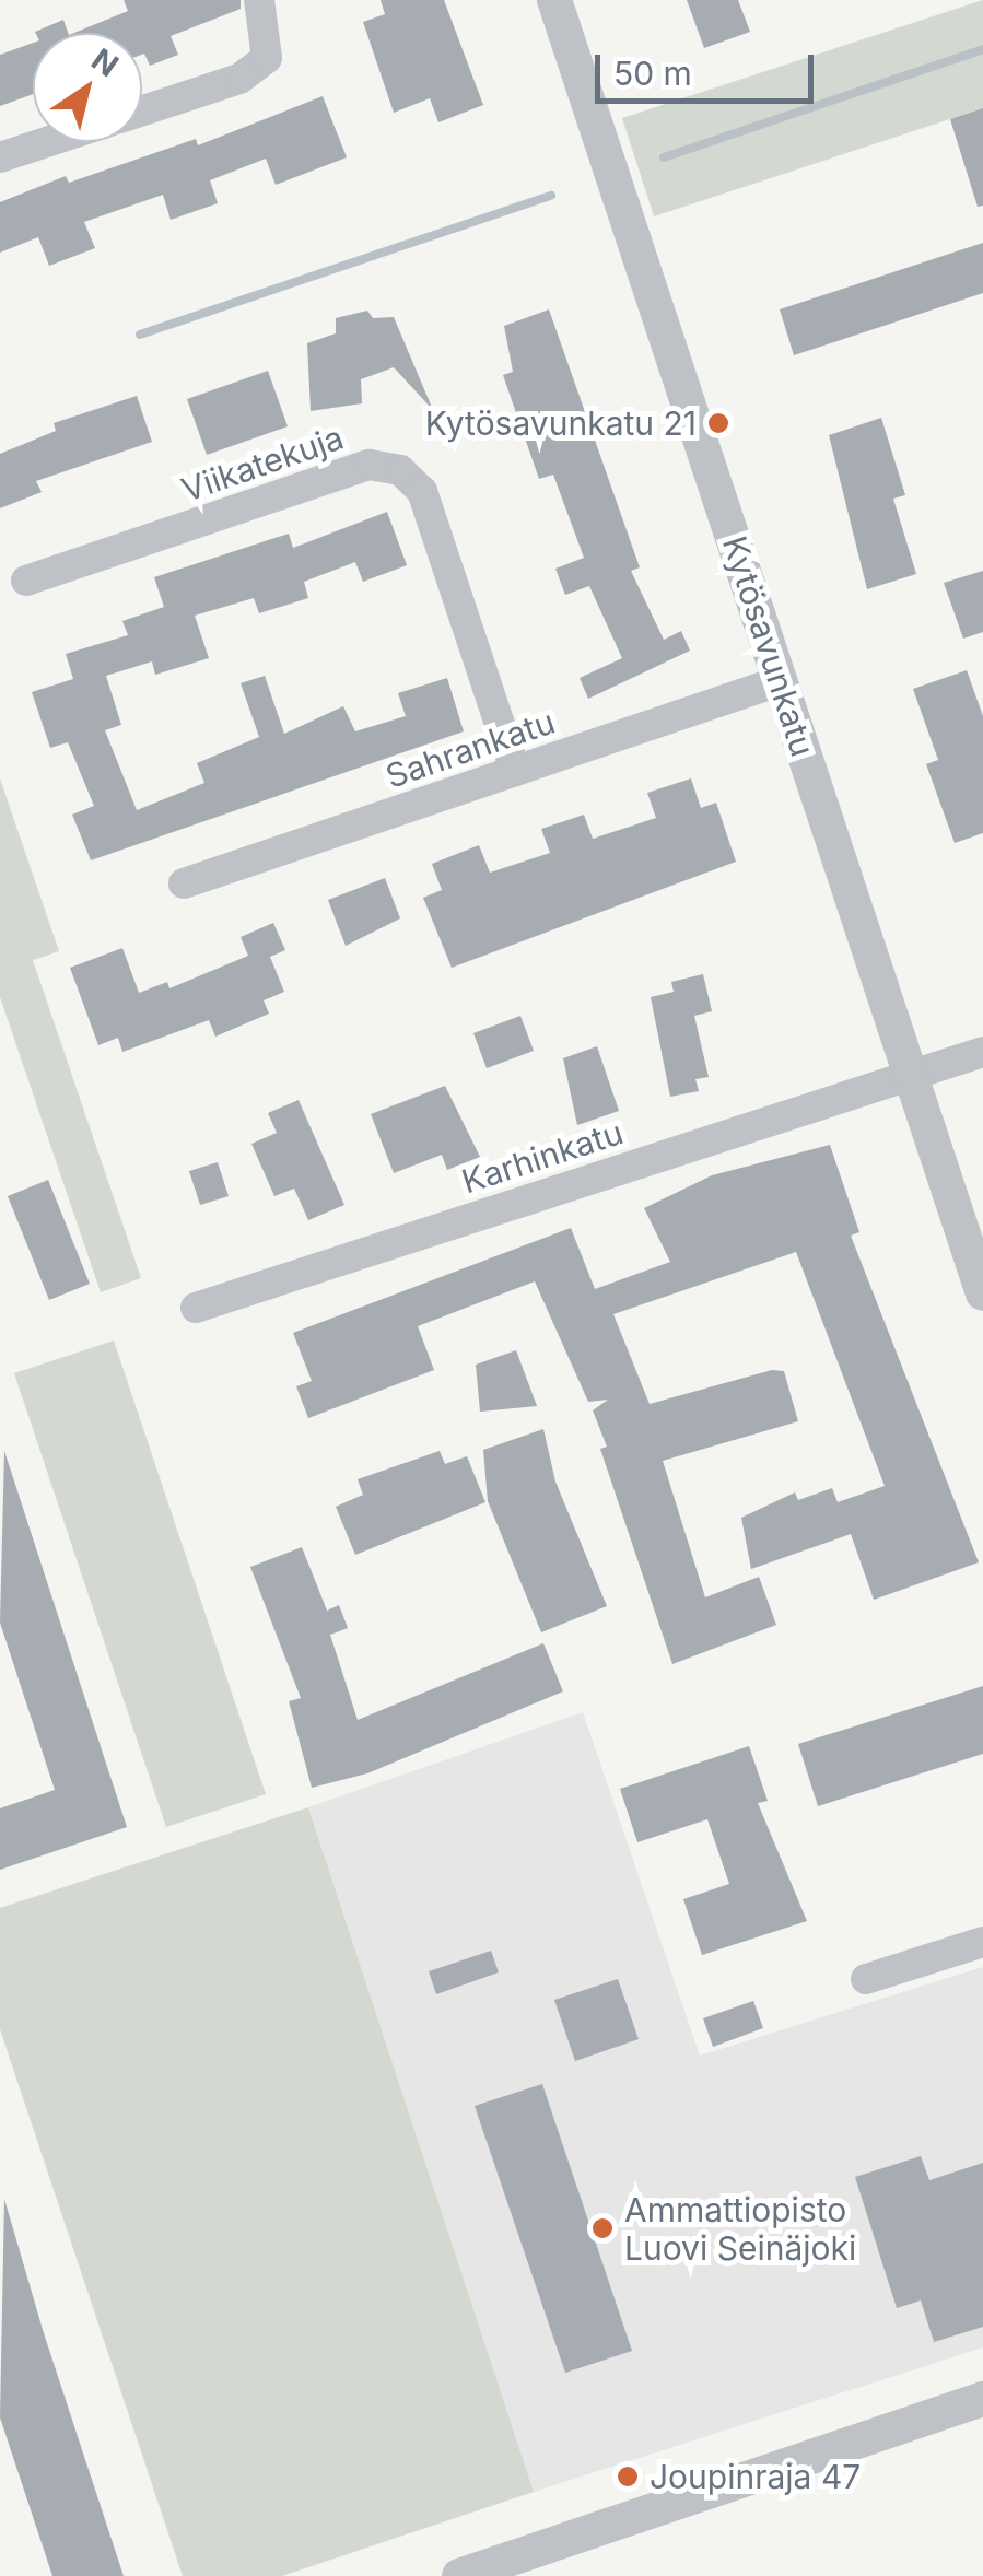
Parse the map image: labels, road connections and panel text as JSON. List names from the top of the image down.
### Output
{
  "streets": {
    "street": [
      "Viikatekuja",
      "Kytösavunkatu",
      "Sahrankatu",
      "Karhinkatu"
    ]
  },
  "crossings": [
    ["Viikatekuja", "Sahrankatu"],
    ["Kytösavunkatu", "Sahrankatu"],
    ["Kytösavunkatu", "Karhinkatu"]
  ],
  "places": ["Kytösavunkatu 21", "Ammattiopisto Luovi Seinäjoki", "Joupinraja 47"],
  "scale_bar": "50 m",
  "north": "top right"
}
